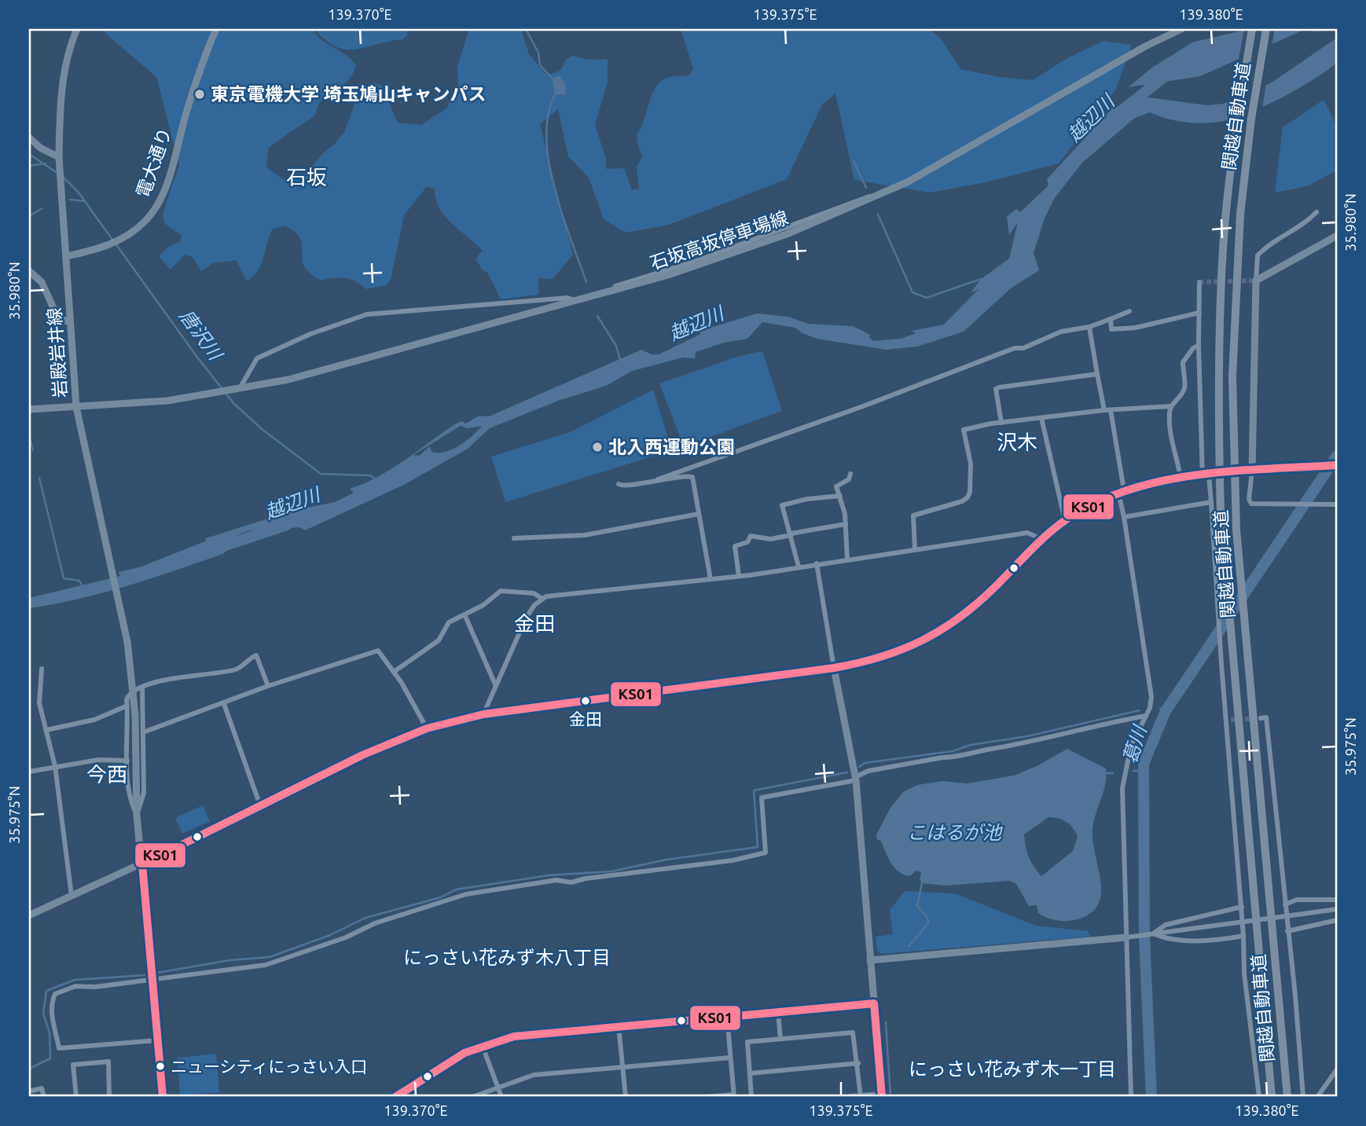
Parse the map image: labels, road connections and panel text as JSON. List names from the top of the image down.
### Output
{
  "streets": {
    "highway": ["関越自動車道"],
    "street": ["電大通り", "石坂高坂停車場線", "岩殿岩井線"]
  },
  "crossings": [
    ["電大通り", "岩殿岩井線"],
    ["石坂高坂停車場線", "岩殿岩井線"]
  ],
  "districts": [
    "石坂",
    "沢木",
    "金田",
    "今西",
    "にっさい花みず木八丁目",
    "にっさい花みず木一丁目"
  ],
  "water": [
    "越辺川",
    "唐沢川",
    "葛川",
    "こはるが池"
  ],
  "places": [
    "東京電機大学 埼玉鳩山キャンパス",
    "北入西運動公園",
    "金田",
    "ニューシティにっさい入口"
  ],
  "lines": ["transit line KS01"],
  "coordinates": [
    "139.370°E",
    "139.375°E",
    "139.380°E",
    "35.980°N",
    "35.975°N"
  ]
}
